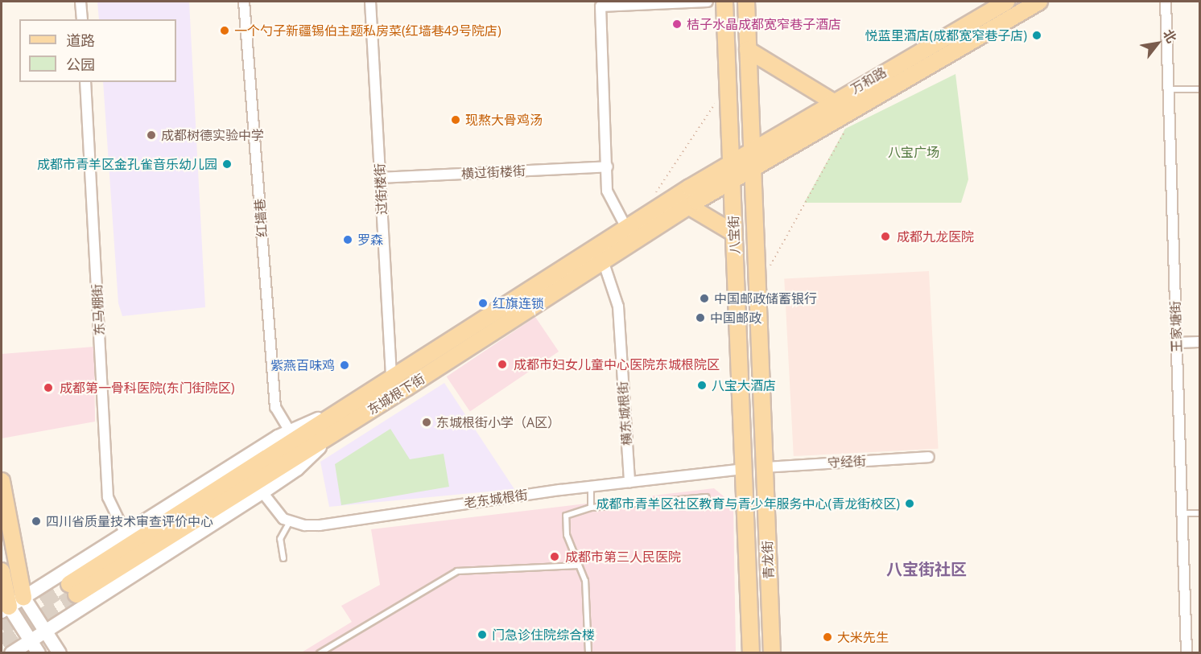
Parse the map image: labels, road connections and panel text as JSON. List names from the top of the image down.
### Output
{
  "streets": {
    "main road": [
      "万和路",
      "八宝街",
      "东城根下街",
      "青龙街"
    ],
    "street": [
      "横过街楼街",
      "过街楼街",
      "红墙巷",
      "东马棚街",
      "王家塘街",
      "横东城根街",
      "守经街",
      "老东城根街"
    ]
  },
  "crossings": [
    ["万和路", "八宝街"],
    ["万和路", "东城根下街"],
    ["横过街楼街", "过街楼街"],
    ["过街楼街", "东城根下街"],
    ["红墙巷", "东城根下街"],
    ["八宝街", "东城根下街"],
    ["八宝街", "守经街"],
    ["八宝街", "老东城根街"],
    ["八宝街", "青龙街"],
    ["东马棚街", "东城根下街"],
    ["东城根下街", "横东城根街"],
    ["横东城根街", "老东城根街"],
    ["守经街", "青龙街"],
    ["老东城根街", "青龙街"]
  ],
  "districts": ["八宝街社区"],
  "parks": ["八宝广场"],
  "places": [
    "桔子水晶成都宽窄巷子酒店",
    "一个勺子新疆锡伯主题私房菜(红墙巷49号院店)",
    "悦蓝里酒店(成都宽窄巷子店)",
    "现熬大骨鸡汤",
    "成都树德实验中学",
    "成都市青羊区金孔雀音乐幼儿园",
    "成都九龙医院",
    "罗森",
    "中国邮政储蓄银行",
    "红旗连锁",
    "中国邮政",
    "成都市妇女儿童中心医院东城根院区",
    "紫燕百味鸡",
    "八宝大酒店",
    "成都第一骨科医院(东门街院区)",
    "东城根街小学（A区）",
    "成都市青羊区社区教育与青少年服务中心(青龙街校区)",
    "四川省质量技术审查评价中心",
    "成都市第三人民医院",
    "门急诊住院综合楼",
    "大米先生"
  ],
  "legend": ["道路", "公园"],
  "north": "top right"
}
